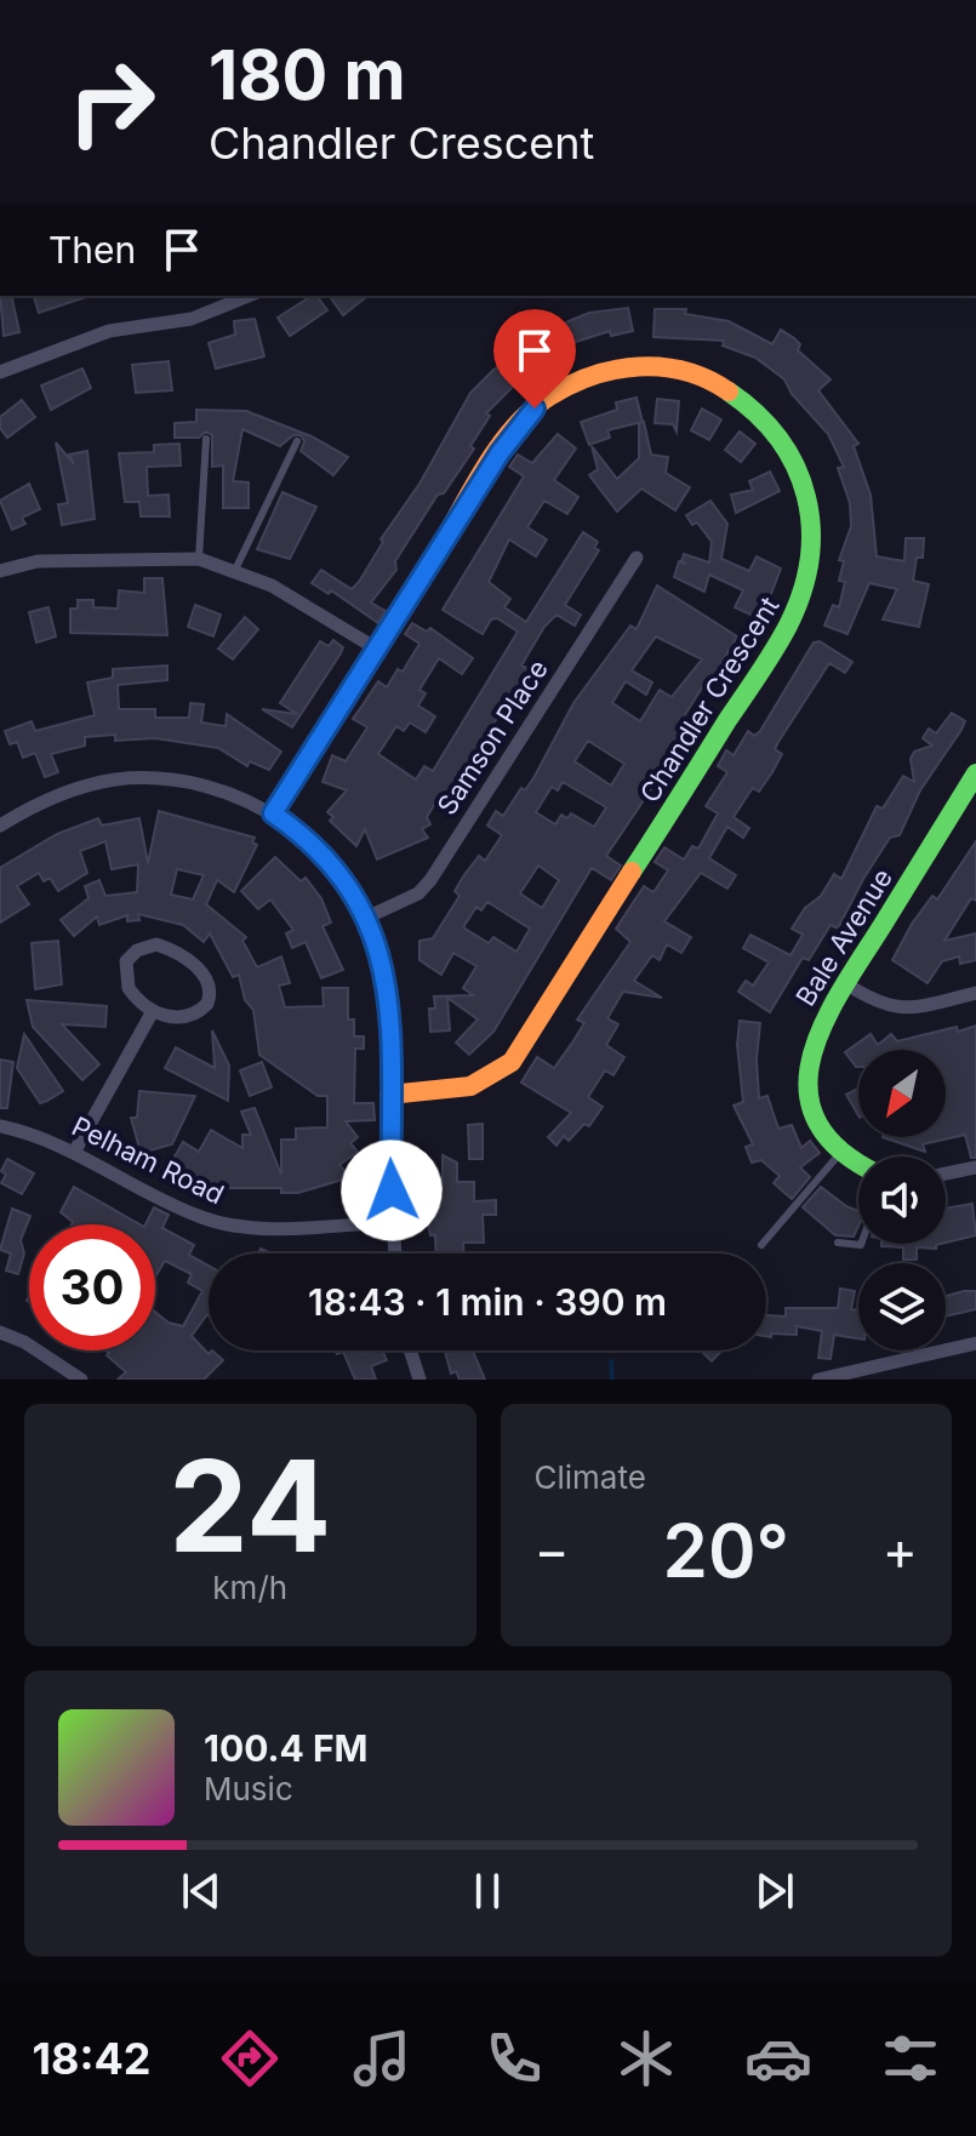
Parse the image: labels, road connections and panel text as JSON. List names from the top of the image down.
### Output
{
  "streets": {
    "street": [
      "Chandler Crescent",
      "Samson Place",
      "Bale Avenue",
      "Pelham Road"
    ]
  },
  "north": "bottom left",
  "page": {
    "turn": ["180 m", "Chandler Crescent"],
    "then": "Then",
    "limit": "30",
    "trip": "18:43 · 1 min · 390 m",
    "tile": [
      ["24", "km/h"],
      "Climate"
    ],
    "heat": ["−", "20°", "+"],
    "song": ["100.4 FM", "Music"],
    "tabs": "18:42"
  }
}
